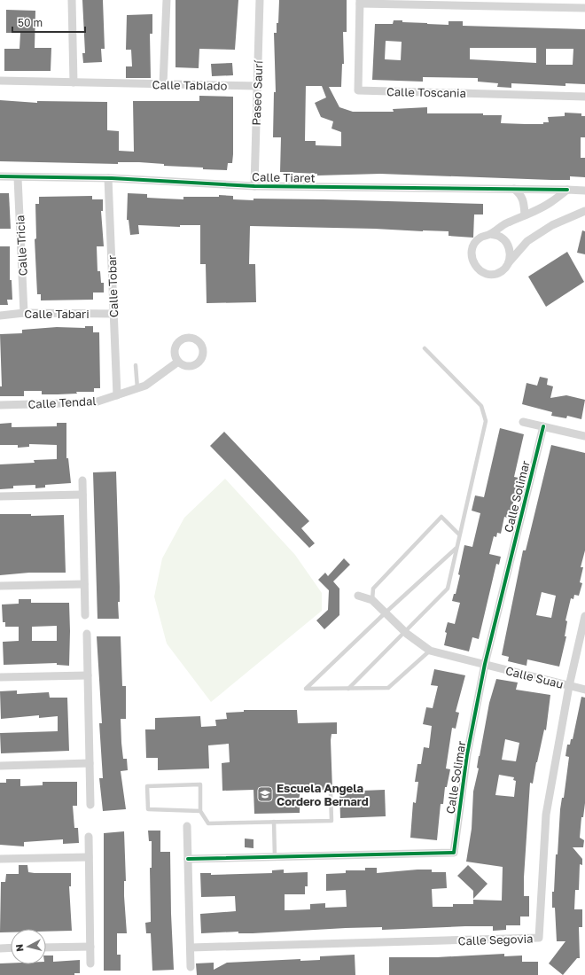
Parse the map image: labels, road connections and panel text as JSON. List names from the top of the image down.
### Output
{
  "streets": {
    "street": [
      "Calle Tablado",
      "Calle Toscania",
      "Paseo Saurí",
      "Calle Tiaret",
      "Calle Tricia",
      "Calle Tobar",
      "Calle Tabari",
      "Calle Tendal",
      "Calle Solimar",
      "Calle Suau",
      "Calle Segovia"
    ]
  },
  "crossings": [
    ["Calle Tablado", "Paseo Saurí"],
    ["Paseo Saurí", "Calle Tiaret"],
    ["Calle Tiaret", "Calle Tricia"],
    ["Calle Tiaret", "Calle Tobar"],
    ["Calle Tricia", "Calle Tabari"],
    ["Calle Tobar", "Calle Tabari"],
    ["Calle Tobar", "Calle Tendal"],
    ["Calle Solimar", "Calle Suau"],
    ["Calle Suau", "Calle Segovia"]
  ],
  "places": {
    "school or university": ["Escuela Angela Cordero Bernard"]
  },
  "scale_bar": "50 m",
  "north": "left"
}
